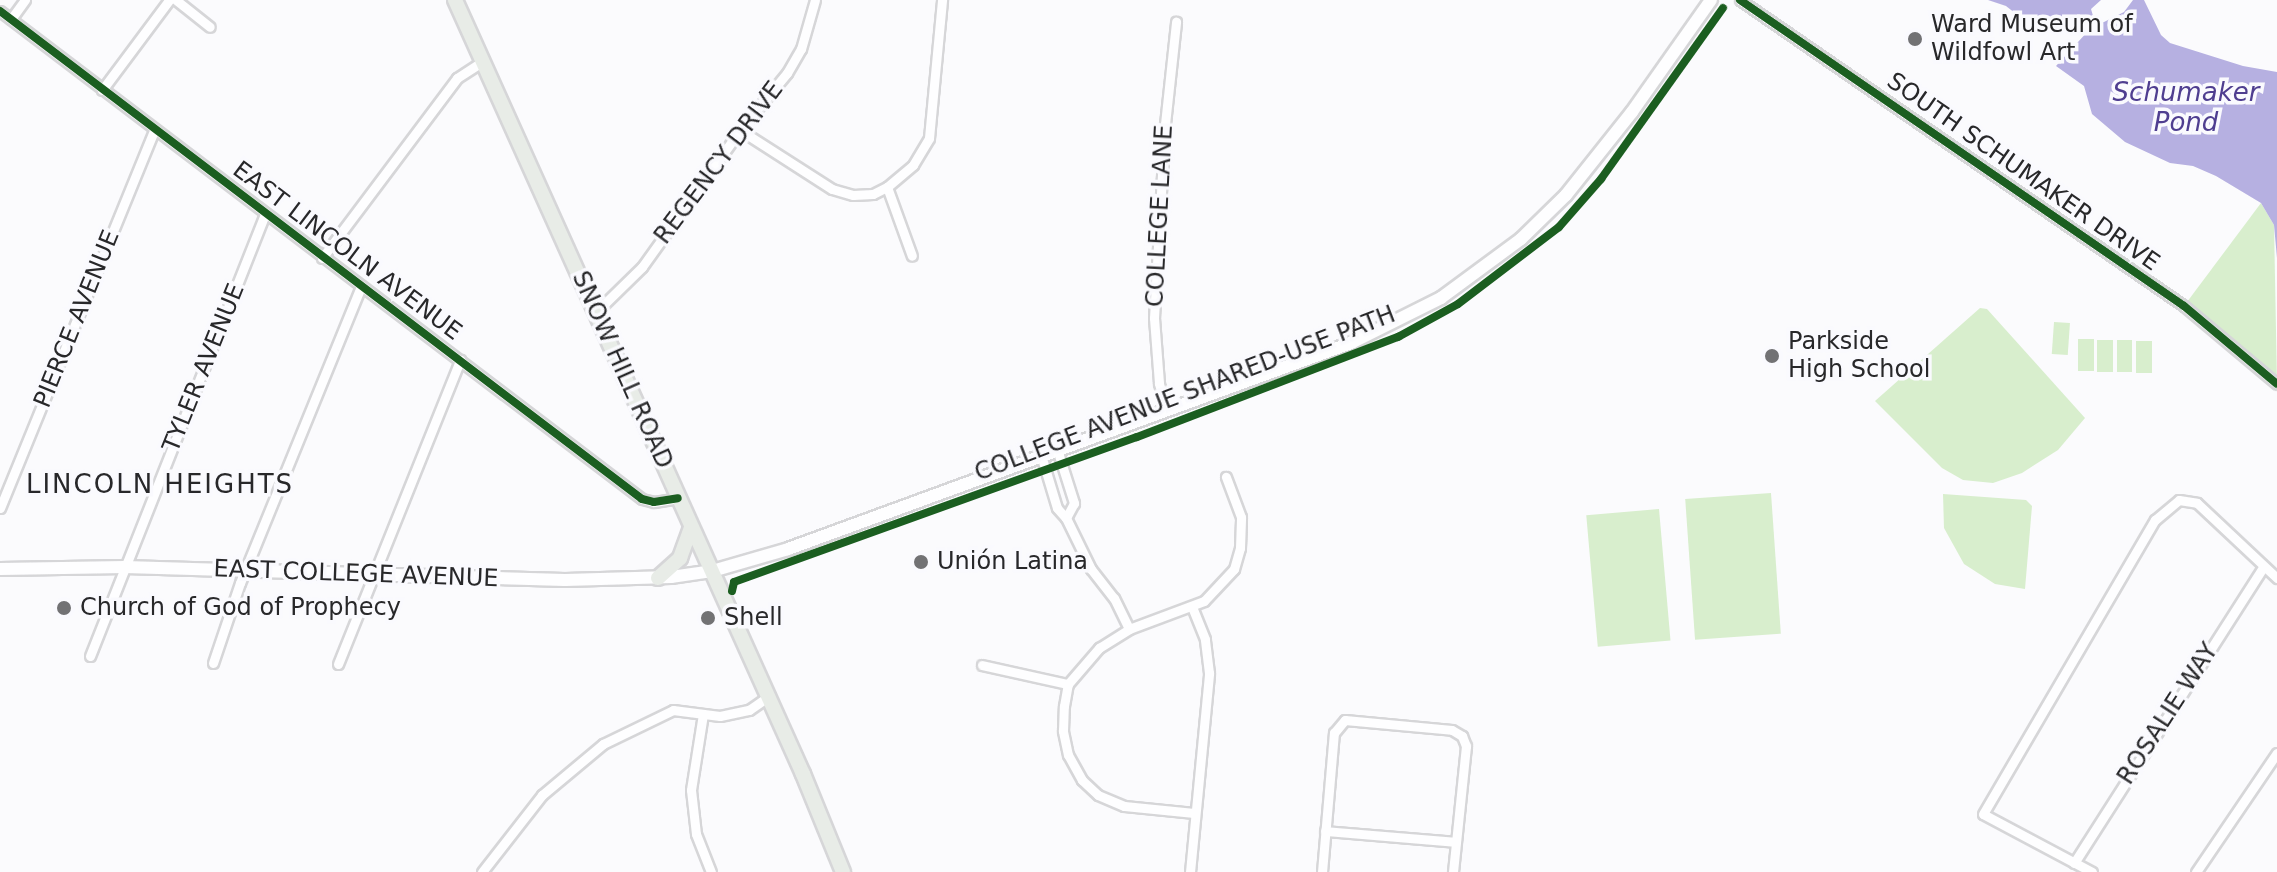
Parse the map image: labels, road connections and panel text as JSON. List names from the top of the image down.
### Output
{
  "streets": {
    "main road": ["SNOW HILL ROAD", "EAST COLLEGE AVENUE"],
    "street": [
      "REGENCY DRIVE",
      "SOUTH SCHUMAKER DRIVE",
      "COLLEGE LANE",
      "EAST LINCOLN AVENUE",
      "PIERCE AVENUE",
      "TYLER AVENUE",
      "ROSALIE WAY"
    ],
    "cycle path": ["COLLEGE AVENUE SHARED-USE PATH"]
  },
  "crossings": [
    ["REGENCY DRIVE", "SNOW HILL ROAD"],
    ["COLLEGE LANE", "EAST COLLEGE AVENUE"],
    ["EAST LINCOLN AVENUE", "PIERCE AVENUE"],
    ["EAST LINCOLN AVENUE", "TYLER AVENUE"],
    ["EAST LINCOLN AVENUE", "SNOW HILL ROAD"],
    ["TYLER AVENUE", "EAST COLLEGE AVENUE"],
    ["SNOW HILL ROAD", "EAST COLLEGE AVENUE"]
  ],
  "districts": ["LINCOLN HEIGHTS"],
  "water": ["Schumaker Pond"],
  "places": [
    "Ward Museum of Wildfowl Art",
    "Parkside High School",
    "Unión Latina",
    "Church of God of Prophecy",
    "Shell"
  ]
}
